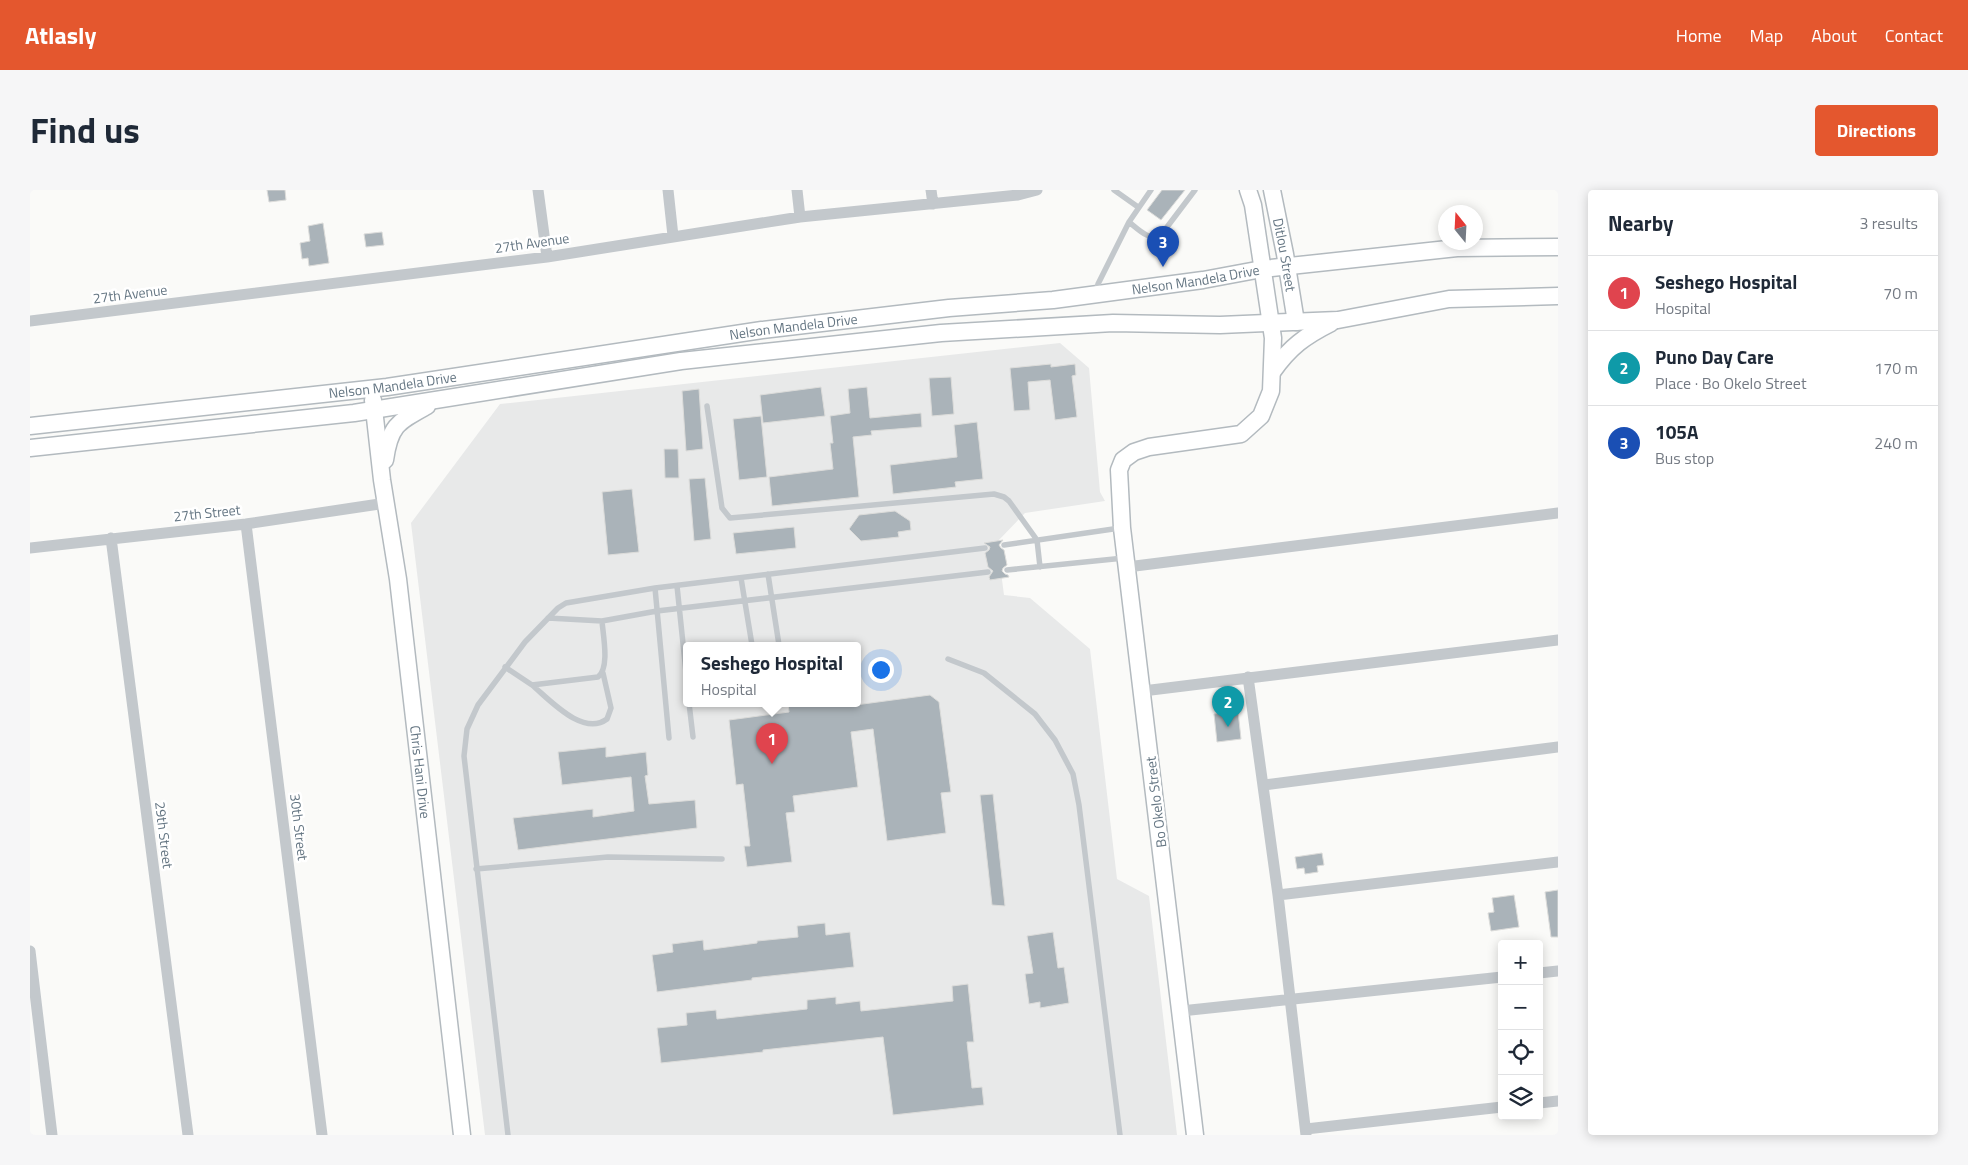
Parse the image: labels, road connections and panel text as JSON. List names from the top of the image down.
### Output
{
  "streets": {
    "main road": [
      "Ditlou Street",
      "Nelson Mandela Drive",
      "Chris Hani Drive",
      "Bo Okelo Street"
    ],
    "street": [
      "27th Avenue",
      "27th Street",
      "30th Street",
      "29th Street"
    ]
  },
  "crossings": [
    ["Ditlou Street", "Nelson Mandela Drive"],
    ["Ditlou Street", "Bo Okelo Street"],
    ["Nelson Mandela Drive", "Chris Hani Drive"],
    ["27th Street", "Chris Hani Drive"],
    ["27th Street", "30th Street"],
    ["27th Street", "29th Street"]
  ],
  "north": "top",
  "page": {
    "header": "Atlasly",
    "nav": [
      "Home",
      "Map",
      "About",
      "Contact"
    ],
    "title": "Find us",
    "buttons": "Directions",
    "heading": ["Nearby", "3 results"],
    "pins": ["3", "2", "1"],
    "list": [
      {
        "mark": "1",
        "name": "Seshego Hospital",
        "note": "Hospital",
        "value": "70 m"
      },
      {
        "mark": "2",
        "name": "Puno Day Care",
        "note": "Place · Bo Okelo Street",
        "value": "170 m"
      },
      {
        "mark": "3",
        "name": "105A",
        "note": "Bus stop",
        "value": "240 m"
      }
    ],
    "popup": ["Seshego Hospital", "Hospital"],
    "map_buttons": ["+", "−"]
  }
}
